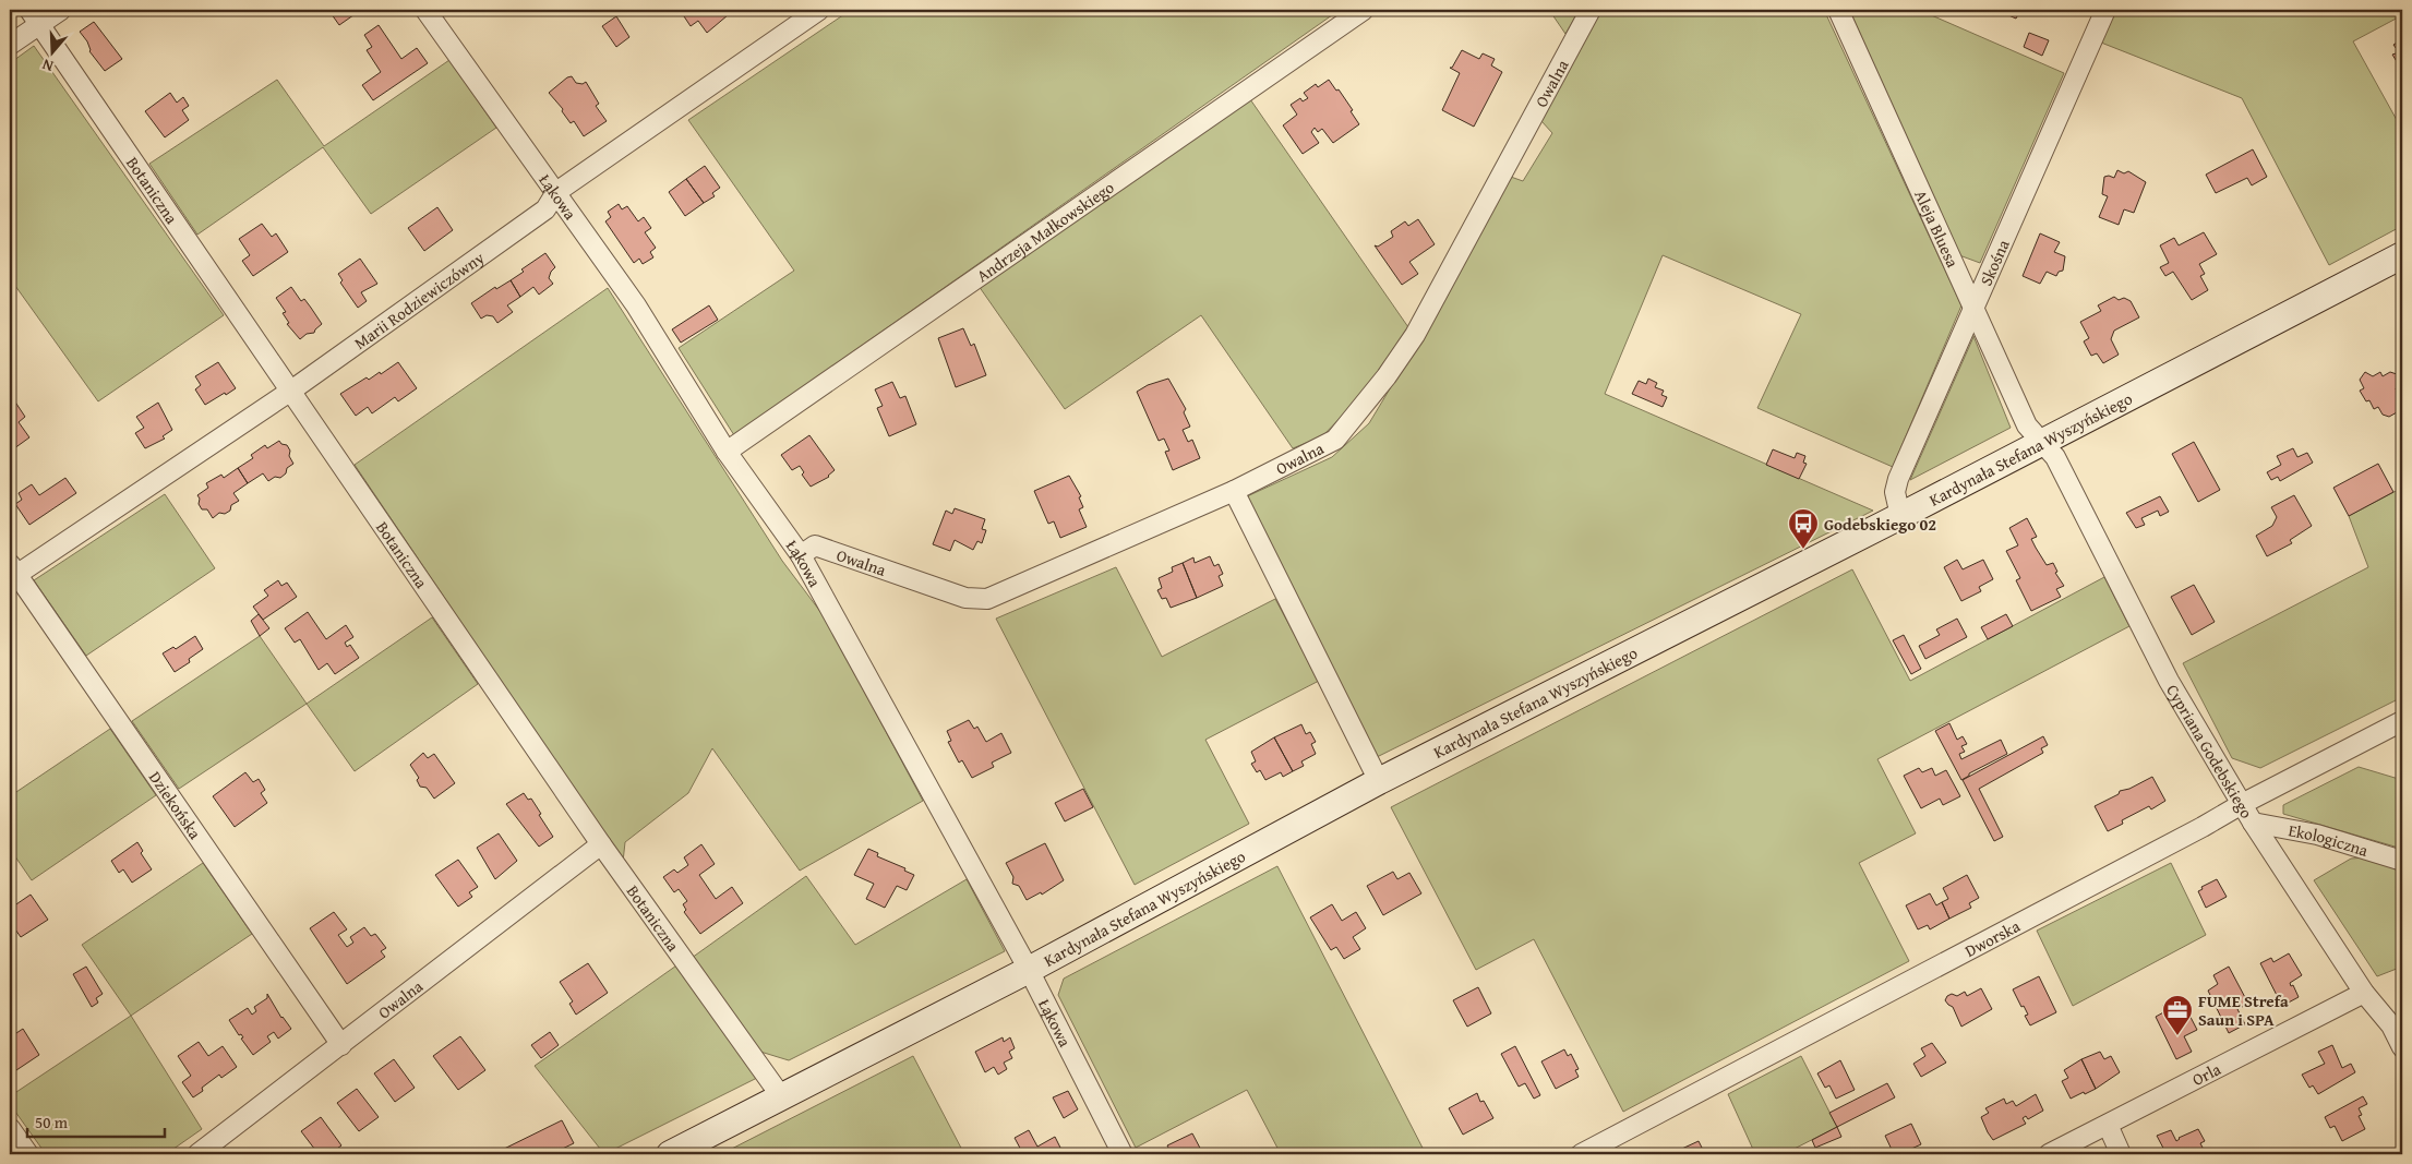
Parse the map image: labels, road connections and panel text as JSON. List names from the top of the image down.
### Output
{
  "streets": {
    "main road": ["Kardynała Stefana Wyszyńskiego"],
    "street": [
      "Owalna",
      "Botaniczna",
      "Łąkowa",
      "Aleja Bluesa",
      "Andrzeja Małkowskiego",
      "Skośna",
      "Marii Rodziewiczówny",
      "Cypriana Godebskiego",
      "Dziekońska",
      "Ekologiczna",
      "Dworska",
      "Orla"
    ]
  },
  "crossings": [
    ["Owalna", "Botaniczna"],
    ["Owalna", "Łąkowa"],
    ["Owalna", "Dziekońska"],
    ["Botaniczna", "Marii Rodziewiczówny"],
    ["Botaniczna", "Kardynała Stefana Wyszyńskiego"],
    ["Łąkowa", "Andrzeja Małkowskiego"],
    ["Łąkowa", "Marii Rodziewiczówny"],
    ["Łąkowa", "Kardynała Stefana Wyszyńskiego"],
    ["Aleja Bluesa", "Skośna"],
    ["Aleja Bluesa", "Kardynała Stefana Wyszyńskiego"],
    ["Aleja Bluesa", "Cypriana Godebskiego"],
    ["Skośna", "Kardynała Stefana Wyszyńskiego"],
    ["Marii Rodziewiczówny", "Dziekońska"],
    ["Kardynała Stefana Wyszyńskiego", "Cypriana Godebskiego"],
    ["Cypriana Godebskiego", "Ekologiczna"],
    ["Cypriana Godebskiego", "Dworska"],
    ["Cypriana Godebskiego", "Orla"]
  ],
  "places": {
    "bus stop": ["Godebskiego 02"],
    "office": ["FUME Strefa Saun i SPA"]
  },
  "scale_bar": "50 m",
  "north": "bottom"
}
